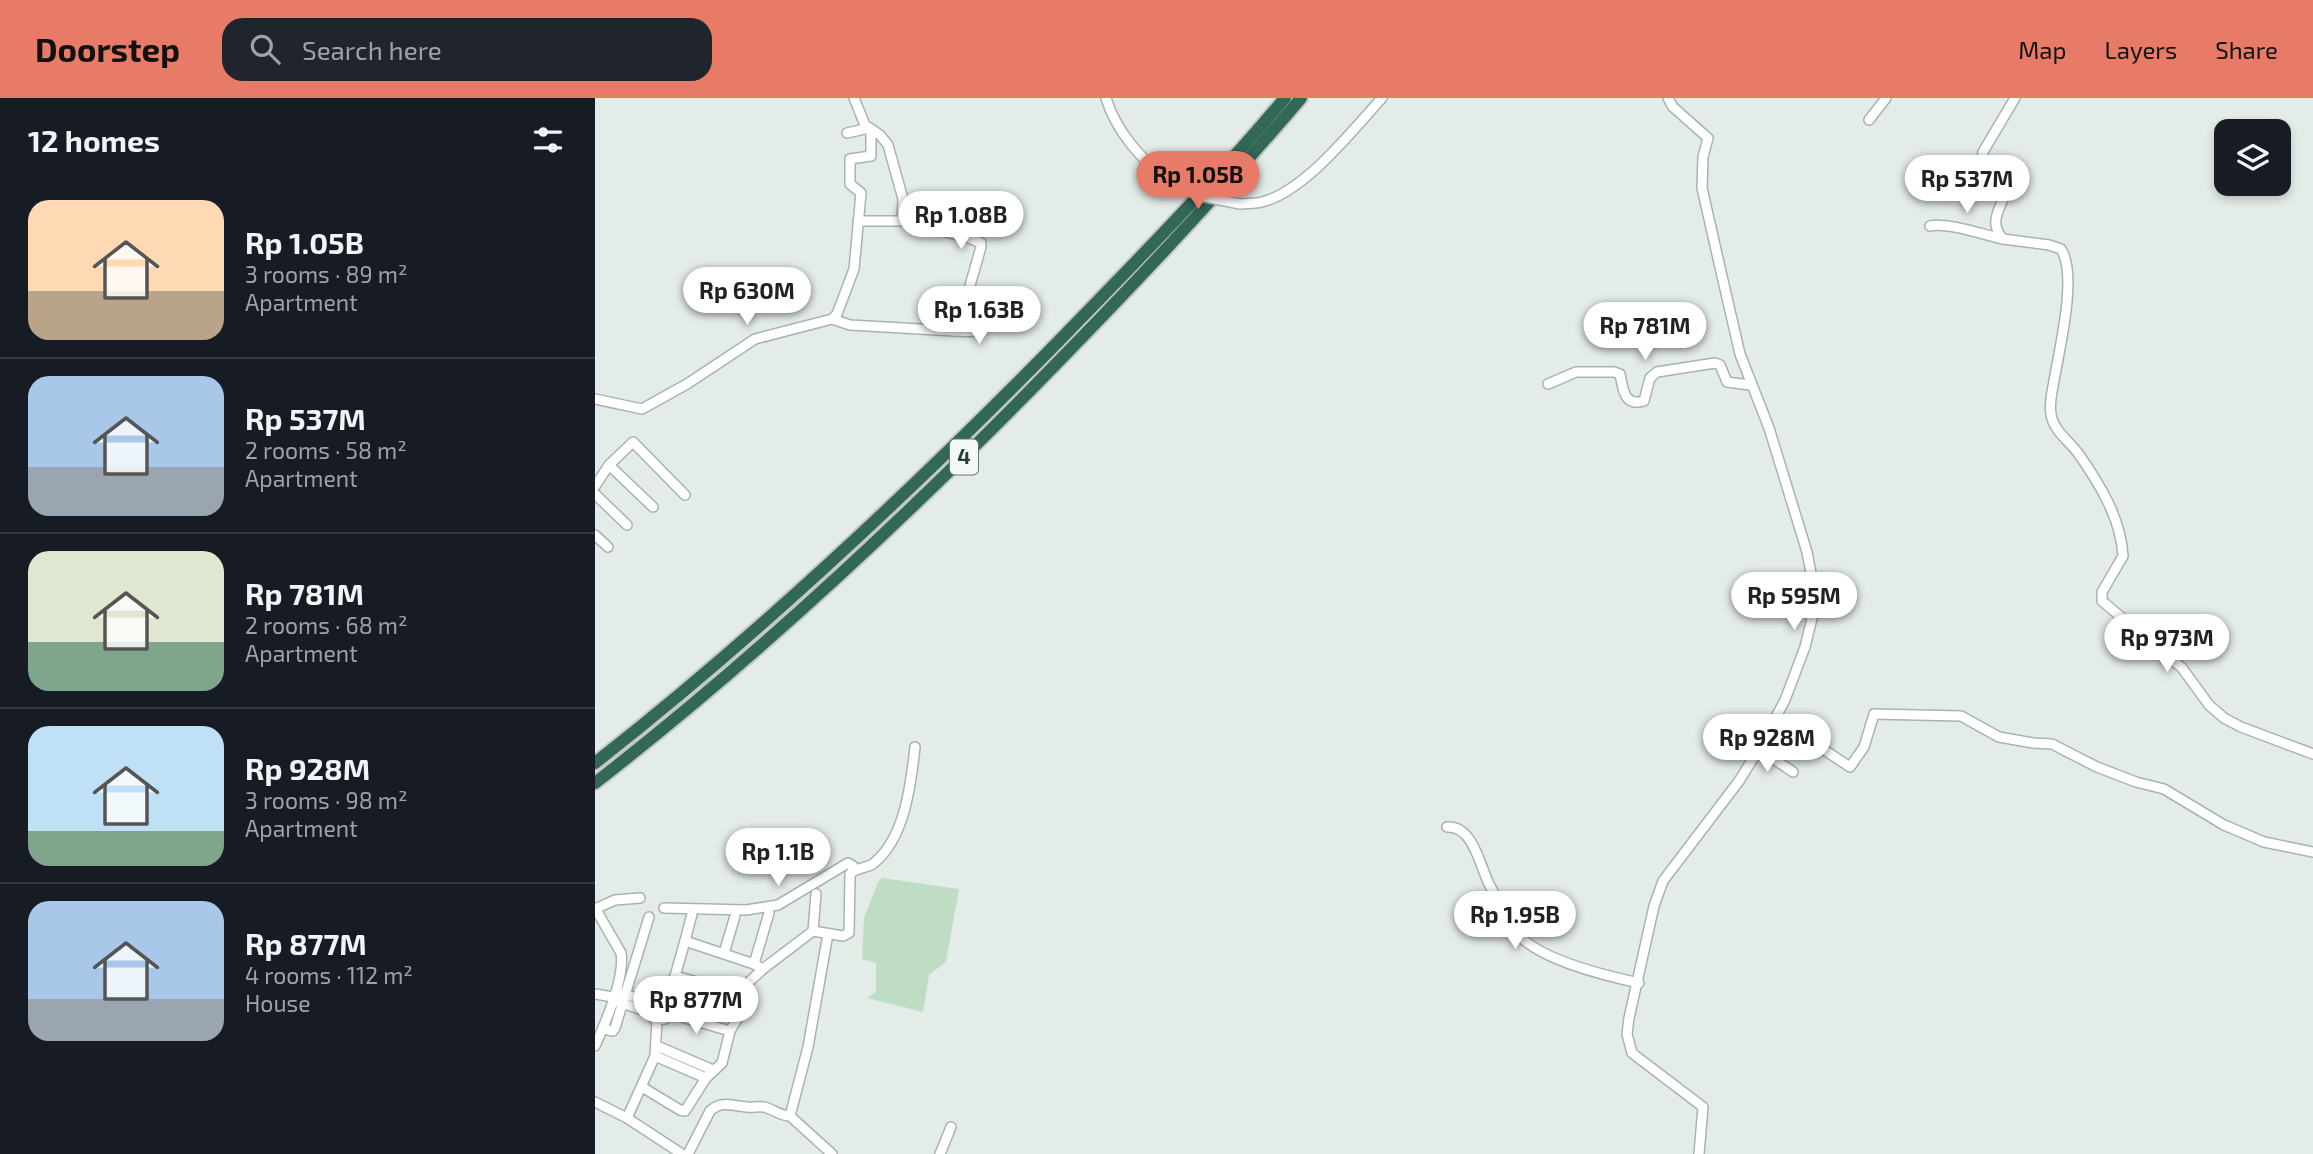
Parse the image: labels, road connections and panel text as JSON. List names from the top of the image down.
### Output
{
  "streets": {
    "highway": ["4"]
  },
  "page": {
    "header": "Doorstep",
    "search": "Search here",
    "nav": ["Map", "Layers", "Share"],
    "heading": "12 homes",
    "price": [
      "Rp 1.05B",
      "Rp 537M",
      "Rp 1.08B",
      "Rp 630M",
      "Rp 1.63B",
      "Rp 781M",
      "Rp 595M",
      "Rp 973M",
      "Rp 928M",
      "Rp 1.1B",
      "Rp 1.95B",
      "Rp 877M"
    ],
    "list": [
      {
        "name": "Rp 1.05B",
        "note": "3 rooms · 89 m² · Apartment"
      },
      {
        "name": "Rp 537M",
        "note": "2 rooms · 58 m² · Apartment"
      },
      {
        "name": "Rp 781M",
        "note": "2 rooms · 68 m² · Apartment"
      },
      {
        "name": "Rp 928M",
        "note": "3 rooms · 98 m² · Apartment"
      },
      {
        "name": "Rp 877M",
        "note": "4 rooms · 112 m² · House"
      }
    ]
  }
}
